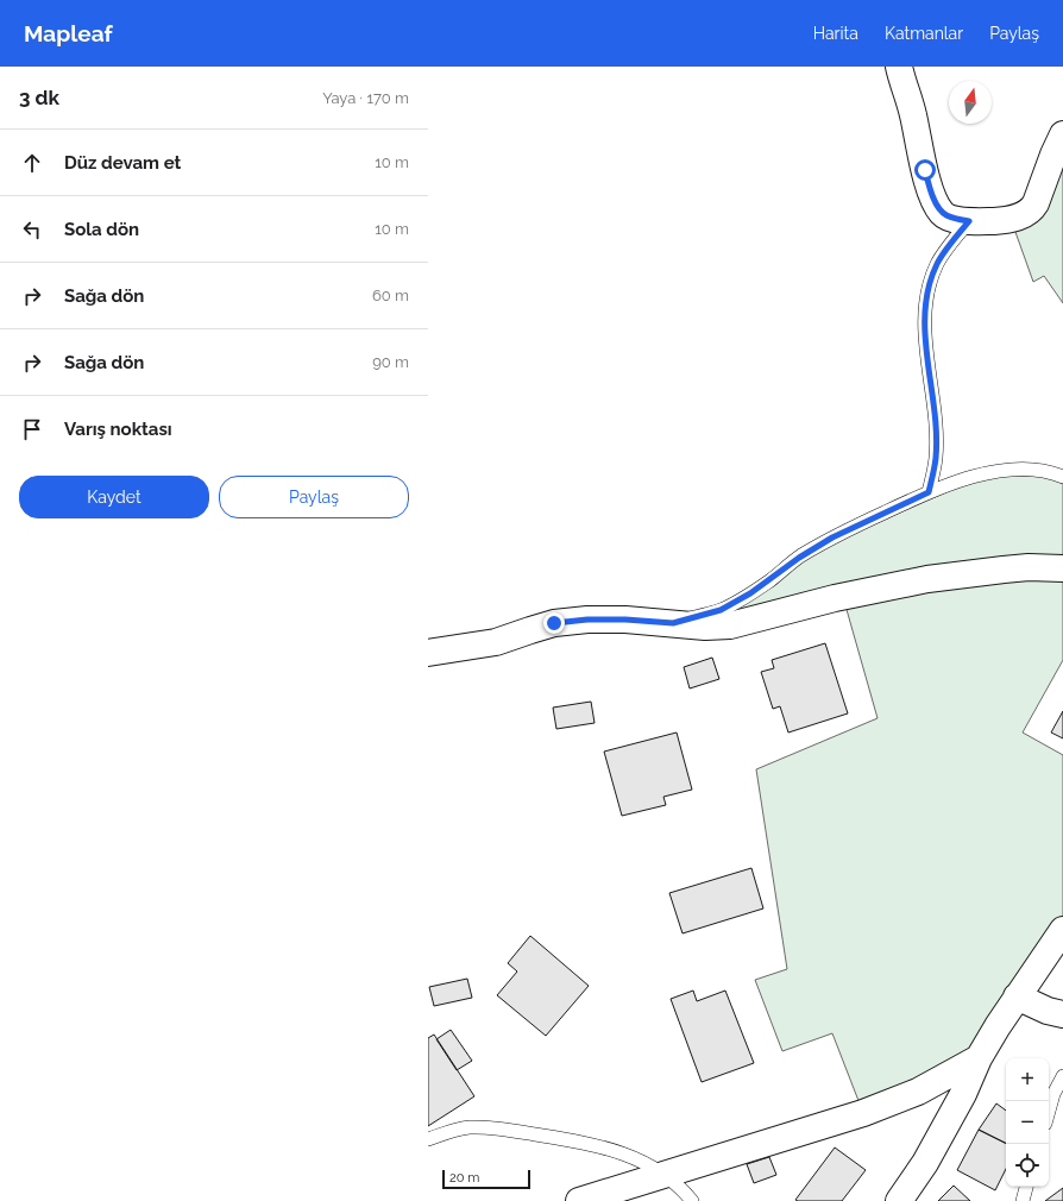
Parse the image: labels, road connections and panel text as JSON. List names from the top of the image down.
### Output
{
  "scale_bar": "20 m",
  "north": "top",
  "page": {
    "header": "Mapleaf",
    "nav": ["Harita", "Katmanlar", "Paylaş"],
    "heading": ["3 dk", "Yaya · 170 m"],
    "list": [
      ["Düz devam et", "10 m"],
      ["Sola dön", "10 m"],
      ["Sağa dön", "60 m"],
      ["Sağa dön", "90 m"],
      "Varış noktası"
    ],
    "buttons": ["Kaydet", "Paylaş"],
    "map_buttons": ["+", "−"],
    "scale": "20 m"
  }
}
